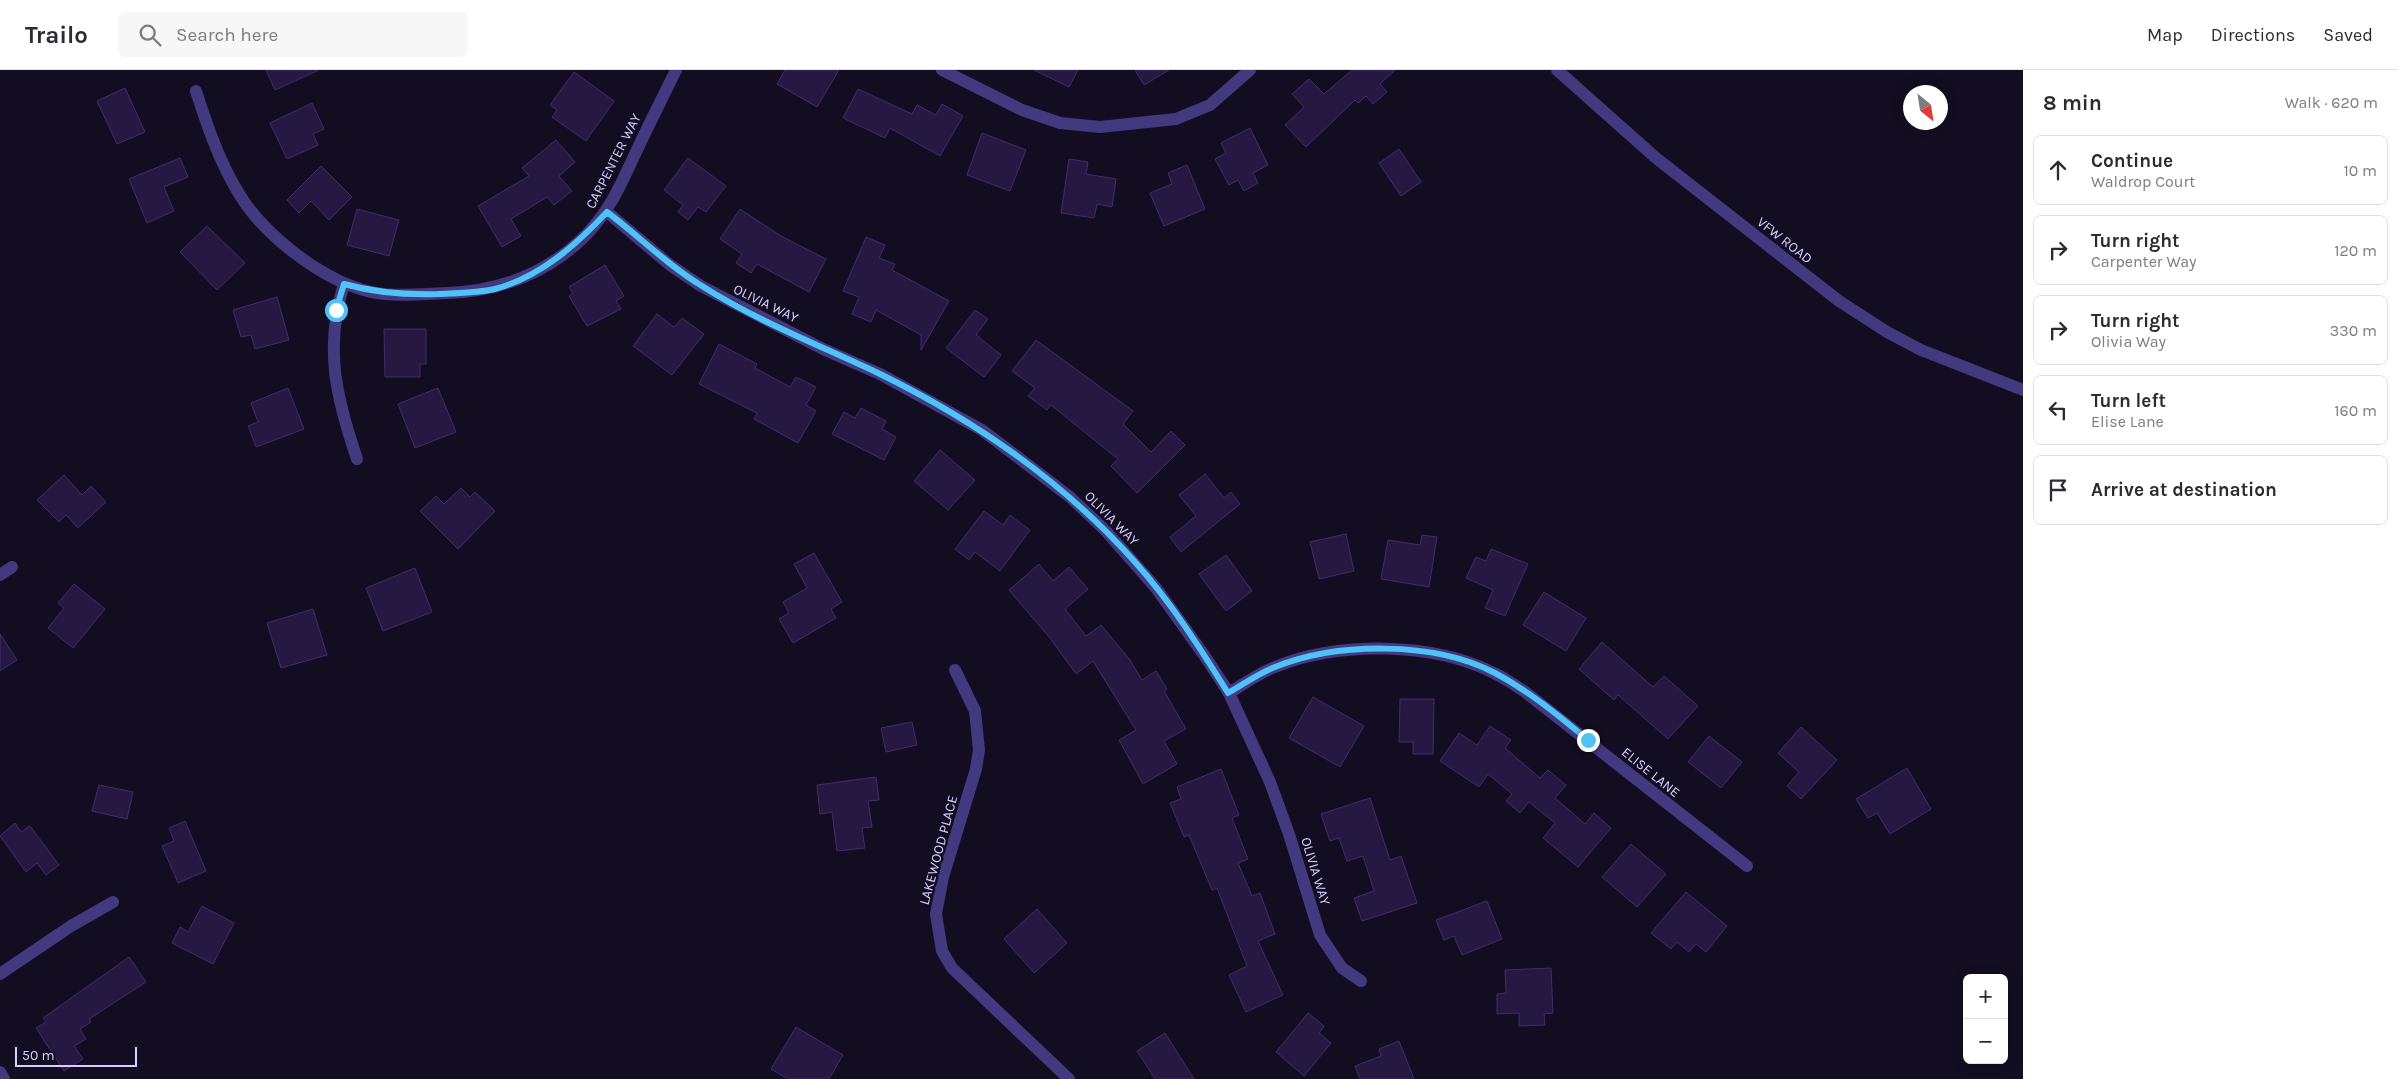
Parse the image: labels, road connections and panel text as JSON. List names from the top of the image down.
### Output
{
  "streets": {
    "street": [
      "CARPENTER WAY",
      "VFW ROAD",
      "OLIVIA WAY",
      "ELISE LANE",
      "LAKEWOOD PLACE"
    ]
  },
  "crossings": [
    ["CARPENTER WAY", "OLIVIA WAY"],
    ["OLIVIA WAY", "ELISE LANE"]
  ],
  "scale_bar": "50 m",
  "north": "bottom right",
  "page": {
    "header": "Trailo",
    "search": "Search here",
    "nav": ["Map", "Directions", "Saved"],
    "heading": ["8 min", "Walk · 620 m"],
    "list": [
      ["Continue", "Waldrop Court", "10 m"],
      ["Turn right", "Carpenter Way", "120 m"],
      ["Turn right", "Olivia Way", "330 m"],
      ["Turn left", "Elise Lane", "160 m"],
      "Arrive at destination"
    ],
    "map_buttons": ["+", "−"],
    "scale": "50 m"
  }
}
